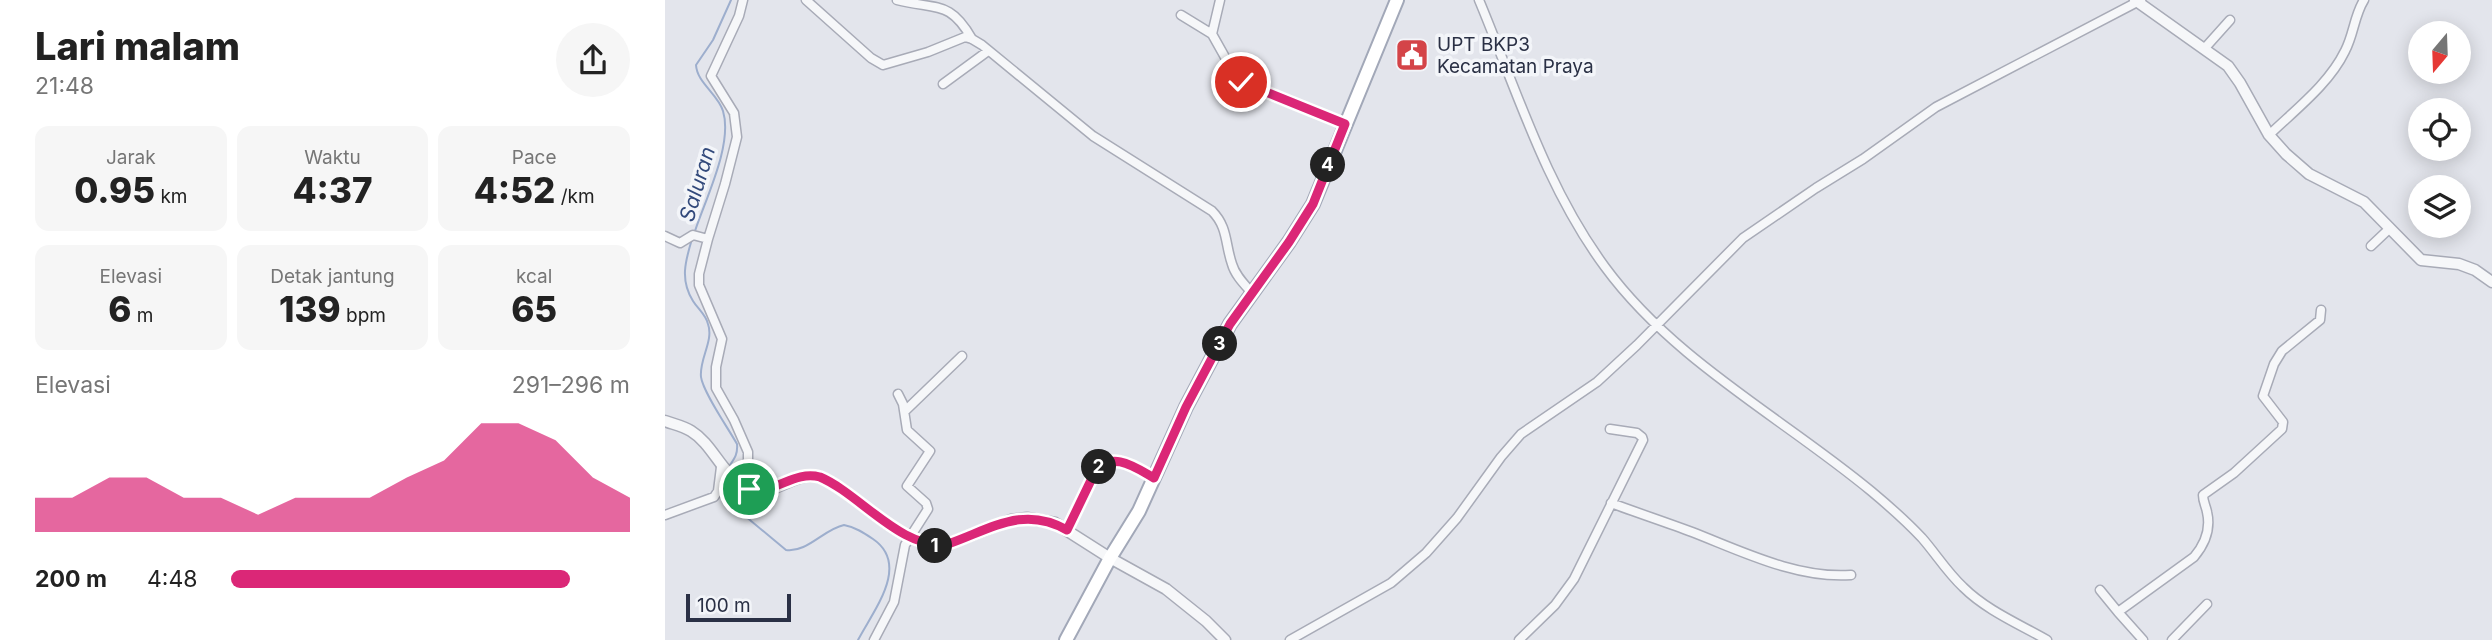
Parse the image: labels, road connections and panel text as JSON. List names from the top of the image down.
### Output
{
  "water": ["Saluran"],
  "places": {
    "public building": ["UPT BKP3 Kecamatan Praya"]
  },
  "scale_bar": "100 m",
  "north": "bottom",
  "page": {
    "heading": ["Lari malam", "21:48"],
    "stats": [
      ["Jarak", "0.95 km"],
      ["Waktu", "4:37"],
      ["Pace", "4:52 /km"],
      ["Elevasi", "6 m"],
      ["Detak jantung", "139 bpm"],
      ["kcal", "65"]
    ],
    "pins": [
      "4",
      "3",
      "2",
      "1"
    ],
    "chart": ["Elevasi", "291–296 m"],
    "list": [
      {
        "name": "200 m",
        "note": "4:48"
      }
    ],
    "scale": "100 m"
  }
}
